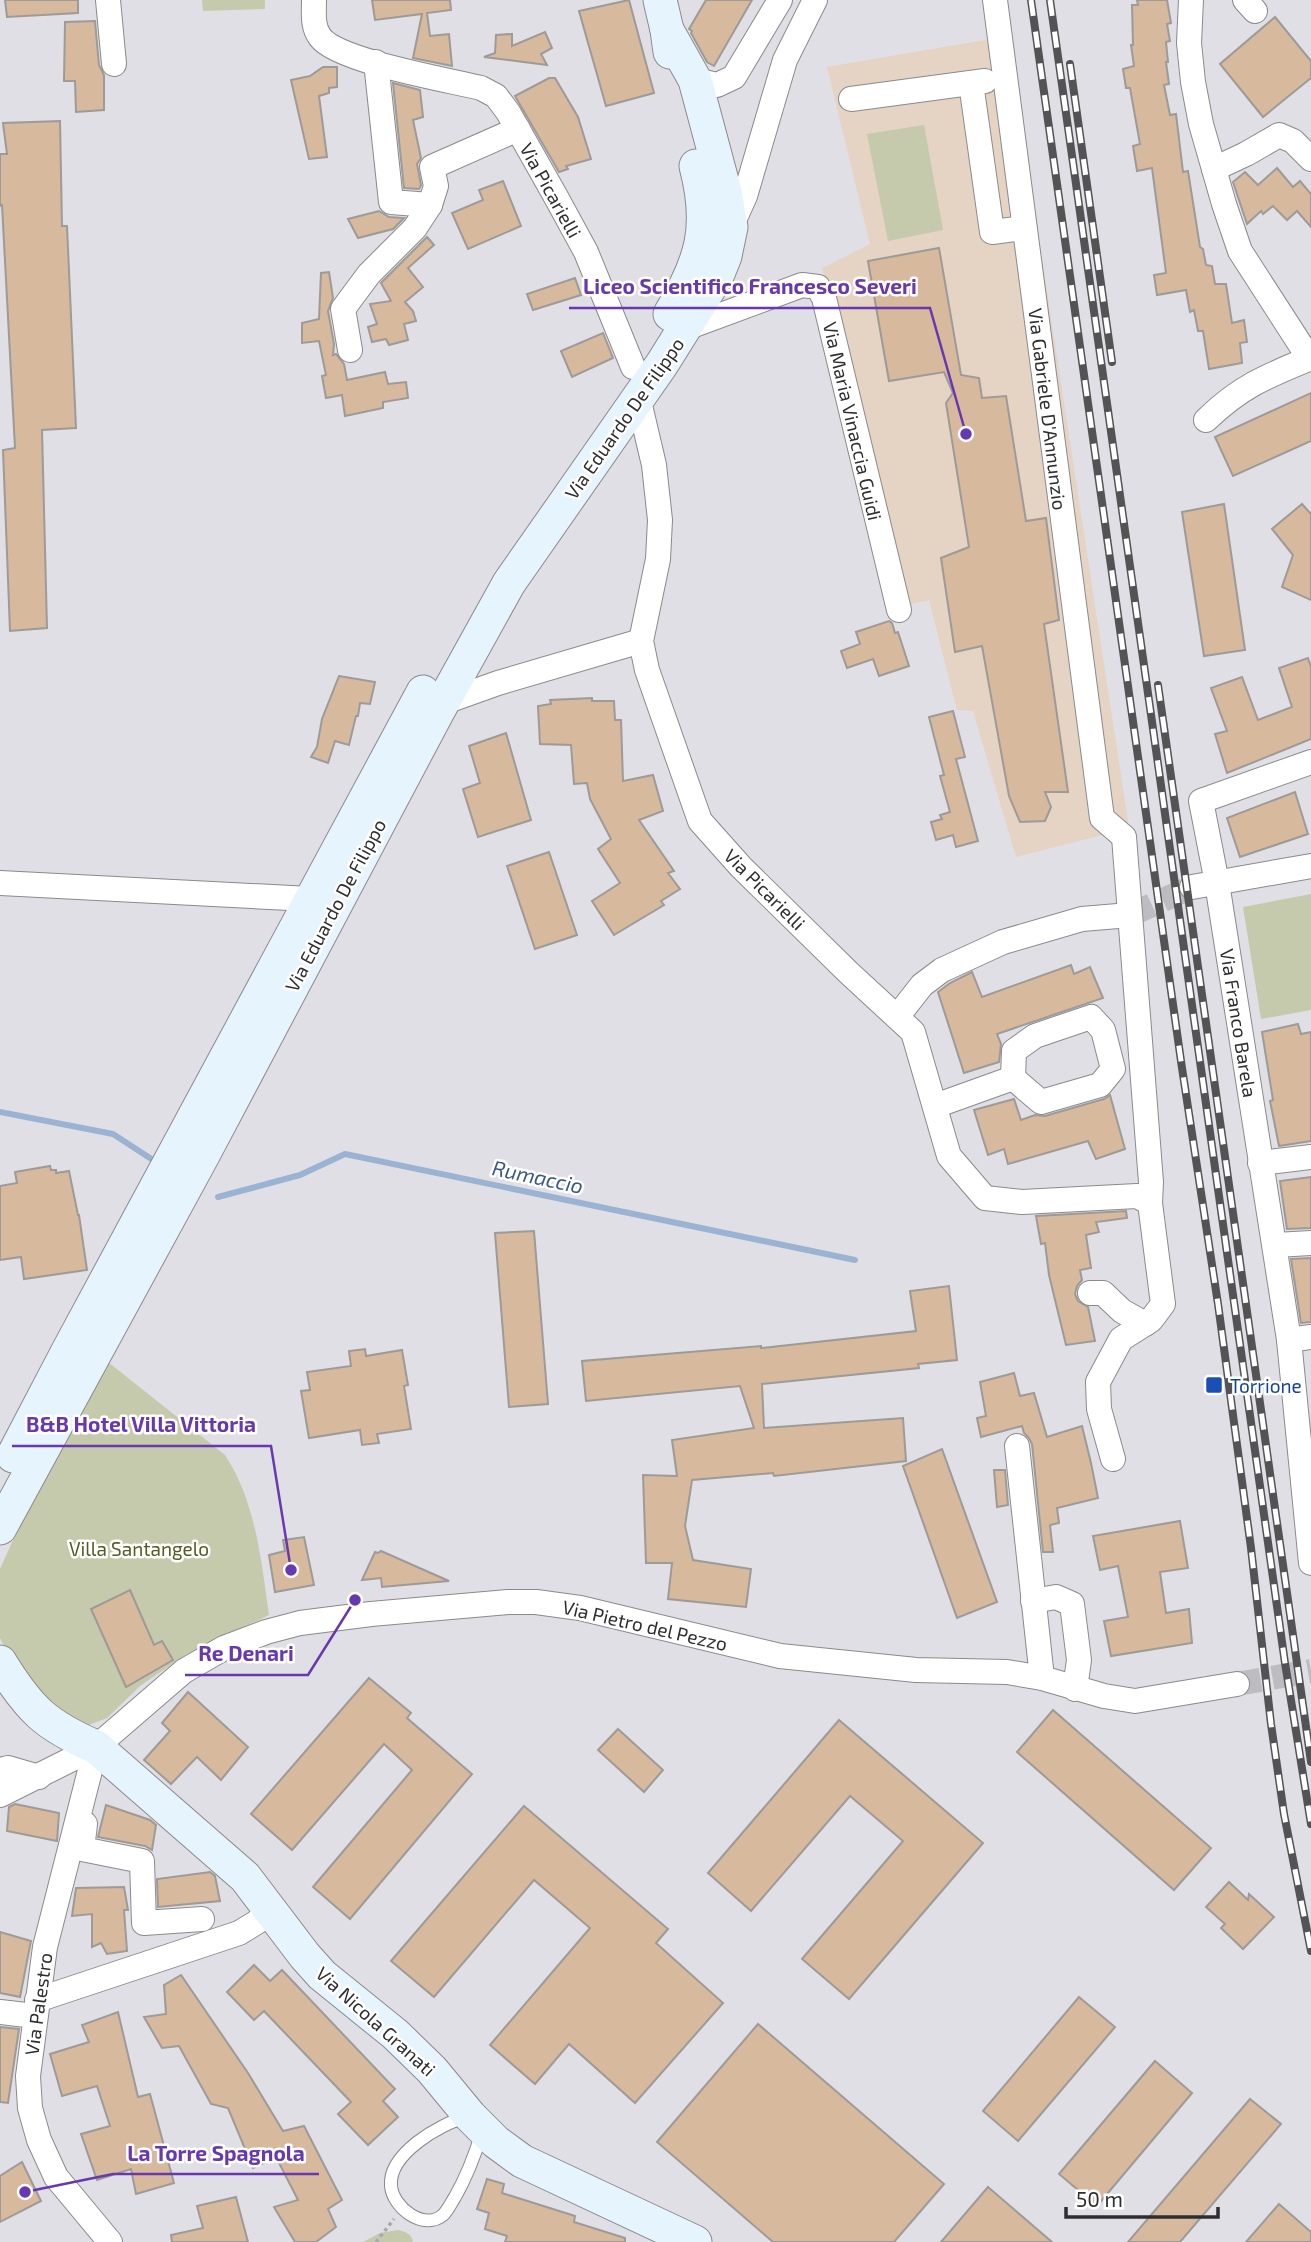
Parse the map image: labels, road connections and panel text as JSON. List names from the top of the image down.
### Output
{
  "streets": {
    "street": [
      "Via Picarielli",
      "Via Gabriele D'Annunzio",
      "Via Eduardo De Filippo",
      "Via Maria Vinaccia Guidi",
      "Via Franco Barela",
      "Via Pietro del Pezzo",
      "Via Palestro",
      "Via Nicola Granati"
    ]
  },
  "crossings": [
    ["Via Picarielli", "Via Eduardo De Filippo"],
    ["Via Eduardo De Filippo", "Via Maria Vinaccia Guidi"],
    ["Via Pietro del Pezzo", "Via Palestro"],
    ["Via Pietro del Pezzo", "Via Nicola Granati"],
    ["Via Palestro", "Via Nicola Granati"]
  ],
  "water": ["Rumaccio"],
  "parks": ["Villa Santangelo"],
  "places": {
    "other": [
      "Liceo Scientifico Francesco Severi",
      "B&B Hotel Villa Vittoria",
      "Re Denari",
      "La Torre Spagnola"
    ],
    "transit": ["Torrione"]
  },
  "scale_bar": "50 m"
}
